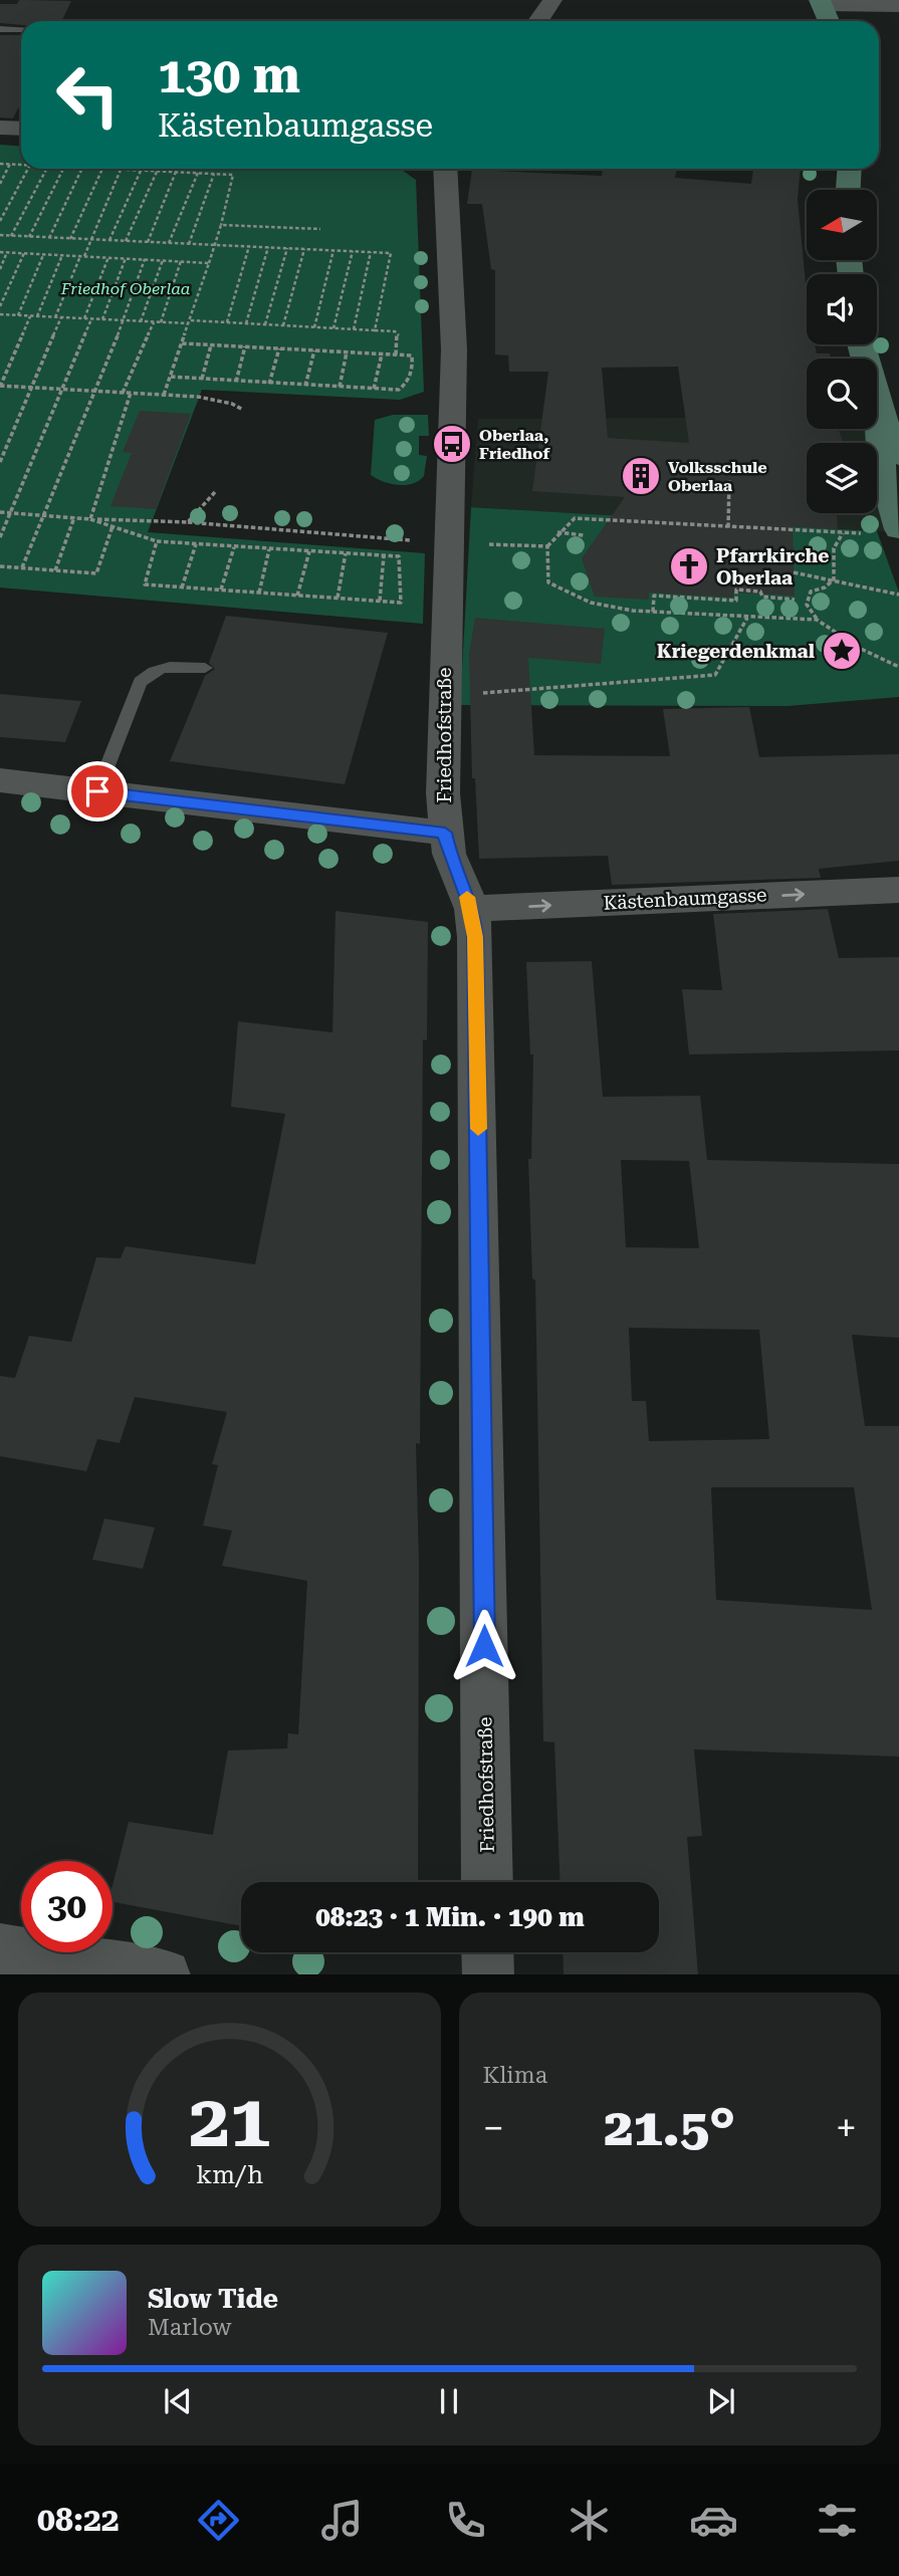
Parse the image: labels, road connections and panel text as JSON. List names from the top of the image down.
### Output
{
  "streets": {
    "street": ["Friedhofstraße", "Kästenbaumgasse"]
  },
  "crossings": [
    ["Friedhofstraße", "Kästenbaumgasse"]
  ],
  "one_way": ["Kästenbaumgasse"],
  "parks": ["Friedhof Oberlaa"],
  "places": {
    "bus stop": ["Oberlaa, Friedhof"],
    "building": ["Volksschule Oberlaa"],
    "church": ["Pfarrkirche Oberlaa"],
    "place": ["Kriegerdenkmal"]
  },
  "north": "left",
  "page": {
    "turn": ["130 m", "Kästenbaumgasse"],
    "limit": "30",
    "trip": "08:23 · 1 Min. · 190 m",
    "tile": "Klima",
    "heat": ["−", "21.5°", "+"],
    "song": ["Slow Tide", "Marlow"],
    "tabs": "08:22",
    "gauge": ["21", "km/h"]
  }
}
